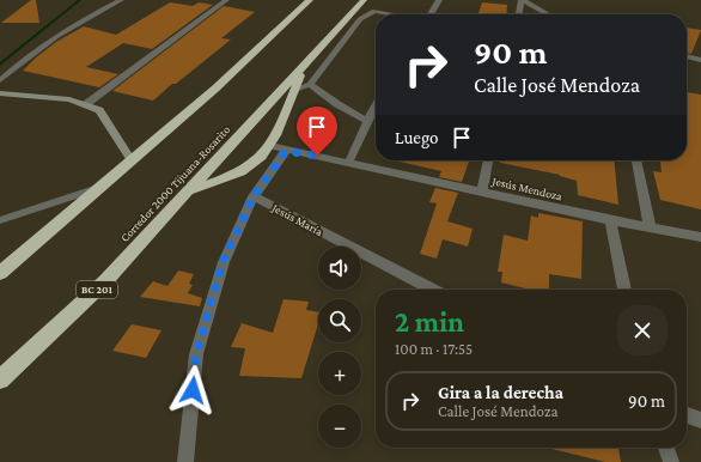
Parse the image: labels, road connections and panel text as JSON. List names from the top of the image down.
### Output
{
  "streets": {
    "highway": ["Corredor 2000 Tijuana-Rosarito", "BC 201"],
    "street": ["Jesús Mendoza", "Jesús María"]
  },
  "page": {
    "turn": ["90 m", "Calle José Mendoza"],
    "then": "Luego",
    "map_buttons": ["+", "−"],
    "heading": ["2 min", "100 m · 17:55"],
    "list": [
      {
        "name": "Gira a la derecha",
        "note": "Calle José Mendoza",
        "value": "90 m"
      }
    ]
  }
}
